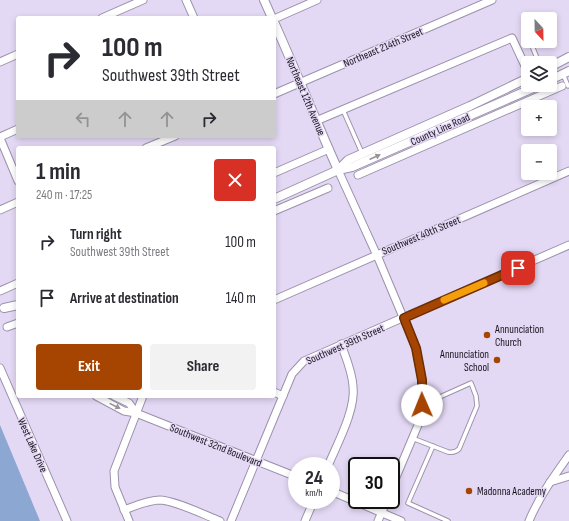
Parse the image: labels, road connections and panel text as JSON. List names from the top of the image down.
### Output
{
  "streets": {
    "street": [
      "Northeast 214th Street",
      "Northeast 12th Avenue",
      "County Line Road",
      "Southwest 40th Street",
      "Southwest 39th Street",
      "West Lake Drive",
      "Southwest 32nd Boulevard"
    ]
  },
  "crossings": [
    ["Northeast 214th Street", "Northeast 12th Avenue"],
    ["Northeast 12th Avenue", "County Line Road"],
    ["Southwest 39th Street", "Southwest 32nd Boulevard"]
  ],
  "places": ["Annunciation Church", "Annunciation School", "Madonna Academy"],
  "north": "bottom",
  "page": {
    "map_buttons": ["+", "−"],
    "turn": ["100 m", "Southwest 39th Street"],
    "heading": ["1 min", "240 m · 17:25"],
    "list": [
      {
        "name": "Turn right",
        "note": "Southwest 39th Street",
        "value": "100 m"
      },
      {
        "name": "Arrive at destination",
        "value": "140 m"
      }
    ],
    "buttons": ["Exit", "Share"],
    "speed": "24 km/h",
    "limit": "30"
  }
}
